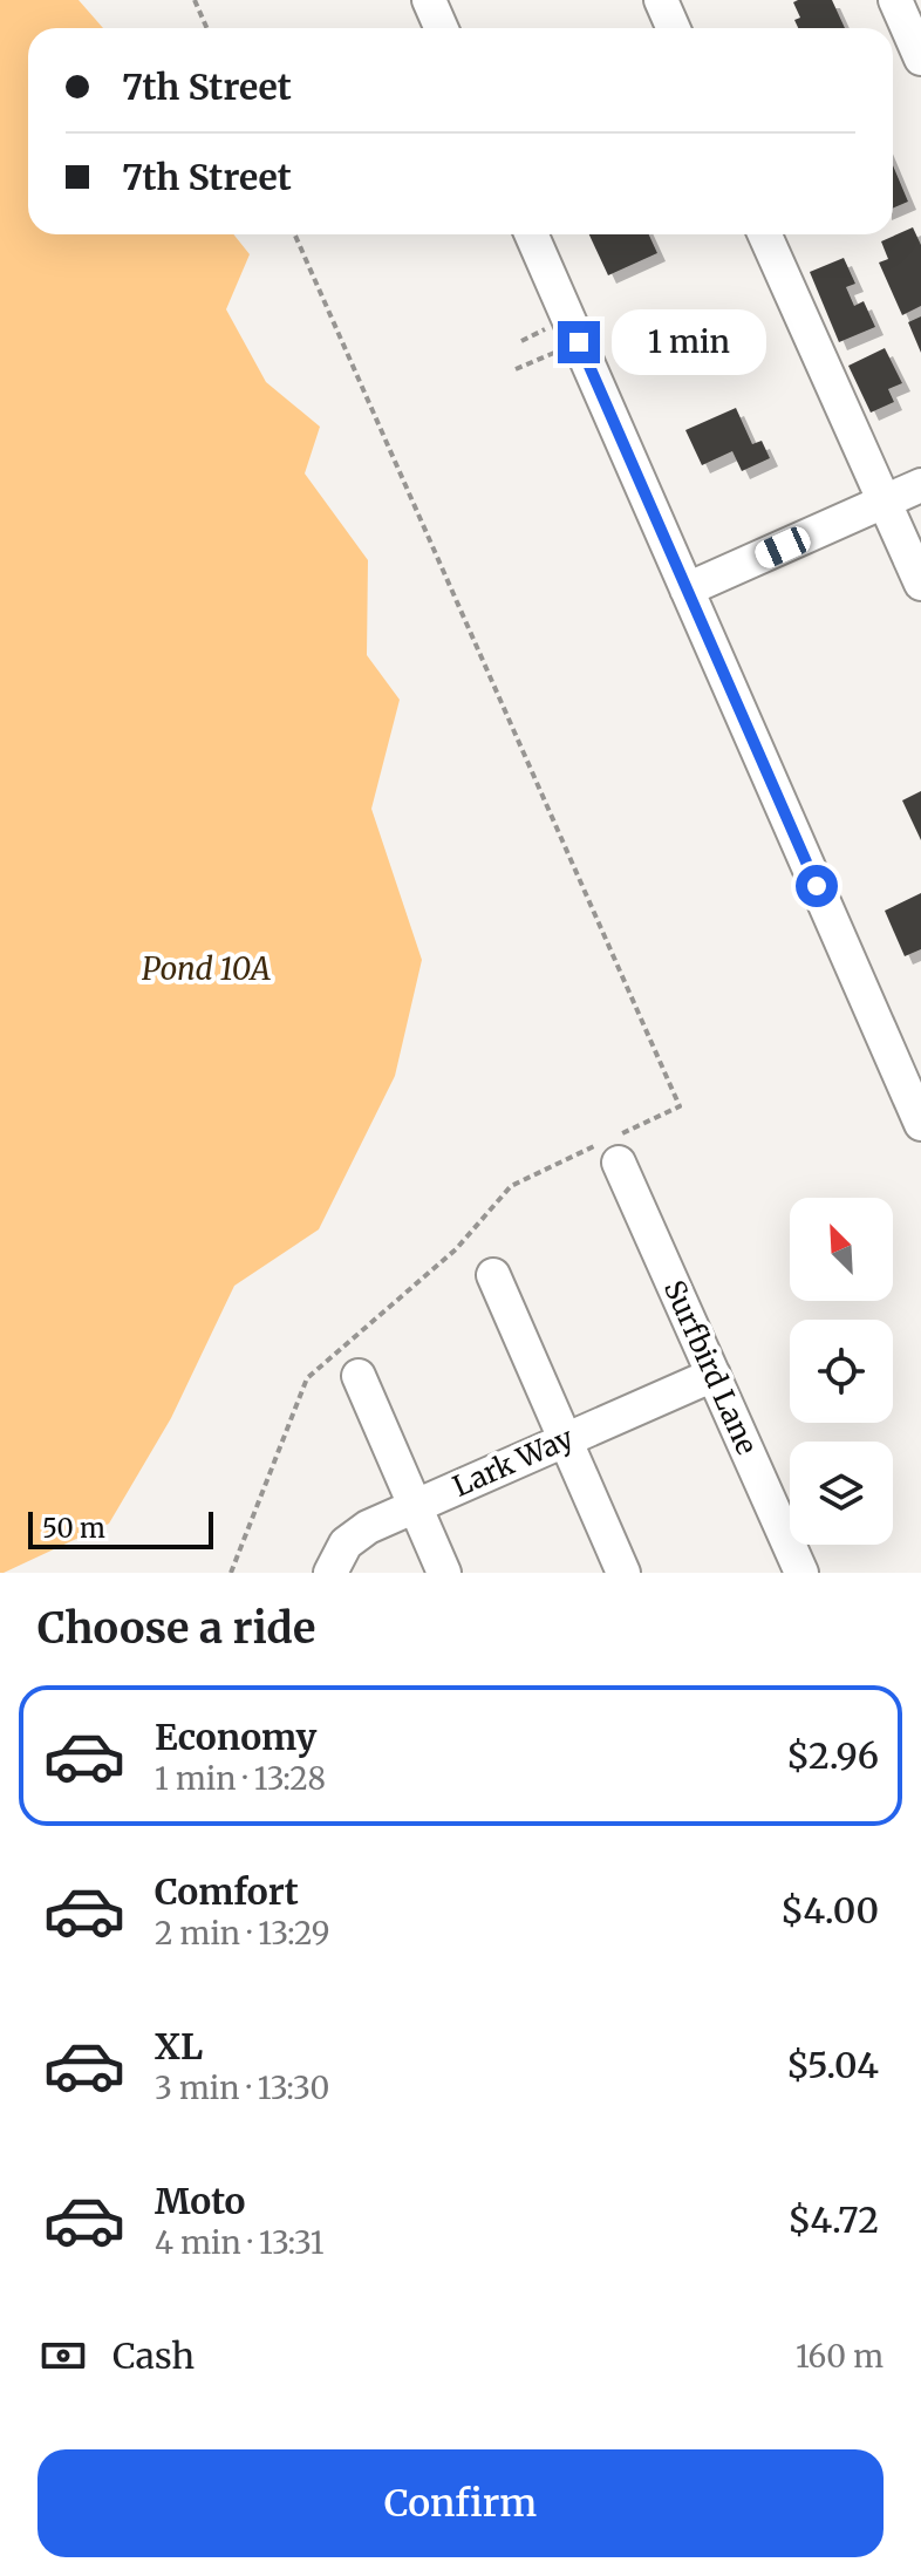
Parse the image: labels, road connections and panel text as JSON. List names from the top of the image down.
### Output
{
  "streets": {
    "street": ["Surfbird Lane", "Lark Way"]
  },
  "crossings": [
    ["Surfbird Lane", "Lark Way"]
  ],
  "water": ["Pond 10A"],
  "scale_bar": "50 m",
  "north": "top left",
  "page": {
    "banner": ["7th Street", "7th Street"],
    "bubble": "1 min",
    "scale": "50 m",
    "heading": "Choose a ride",
    "list": [
      {
        "name": "Economy",
        "note": "1 min · 13:28",
        "value": "$2.96"
      },
      {
        "name": "Comfort",
        "note": "2 min · 13:29",
        "value": "$4.00"
      },
      {
        "name": "XL",
        "note": "3 min · 13:30",
        "value": "$5.04"
      },
      {
        "name": "Moto",
        "note": "4 min · 13:31",
        "value": "$4.72"
      }
    ],
    "pay": ["Cash", "160 m"],
    "buttons": "Confirm"
  }
}
